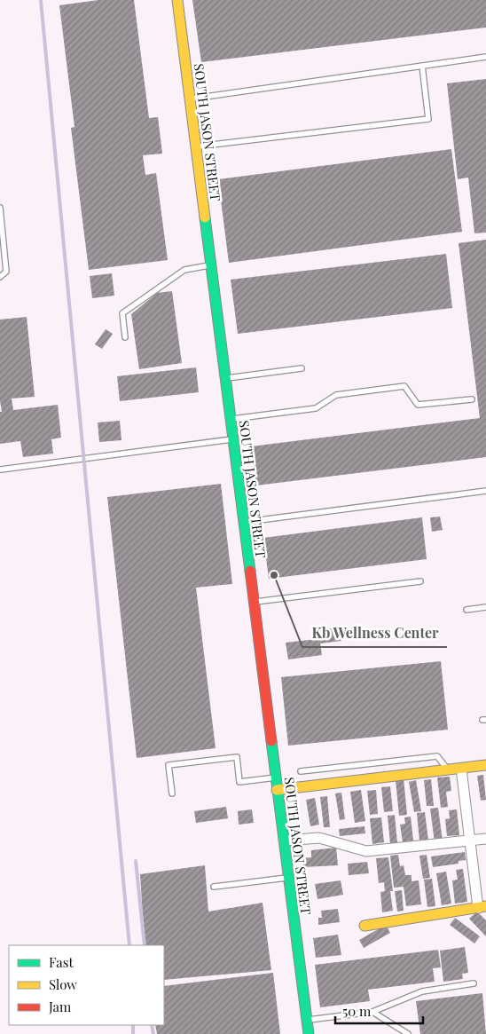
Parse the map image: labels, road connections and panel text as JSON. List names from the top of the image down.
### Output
{
  "streets": {
    "street": ["SOUTH JASON STREET"]
  },
  "places": ["Kb Wellness Center"],
  "legend": ["Fast", "Slow", "Jam"],
  "scale_bar": "50 m"
}
